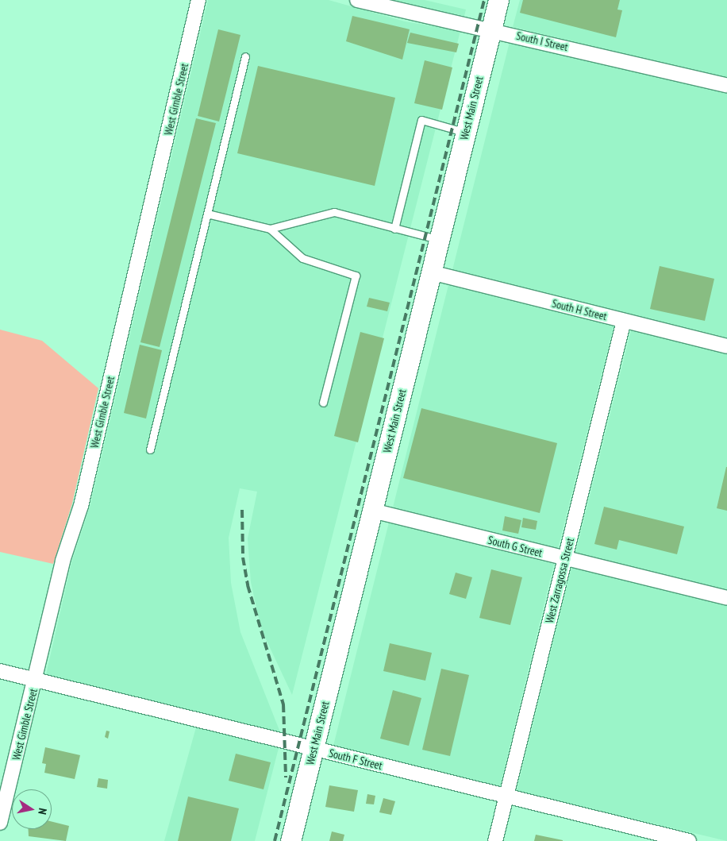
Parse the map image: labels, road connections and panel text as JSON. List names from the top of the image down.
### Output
{
  "streets": {
    "main road": ["West Main Street"],
    "street": [
      "South I Street",
      "West Gimble Street",
      "South H Street",
      "South G Street",
      "West Zarragossa Street",
      "South F Street"
    ]
  },
  "crossings": [
    ["South I Street", "West Main Street"],
    ["West Gimble Street", "South F Street"],
    ["West Main Street", "South H Street"],
    ["West Main Street", "South G Street"],
    ["West Main Street", "South F Street"],
    ["South H Street", "West Zarragossa Street"],
    ["South G Street", "West Zarragossa Street"],
    ["West Zarragossa Street", "South F Street"]
  ],
  "north": "right"
}
